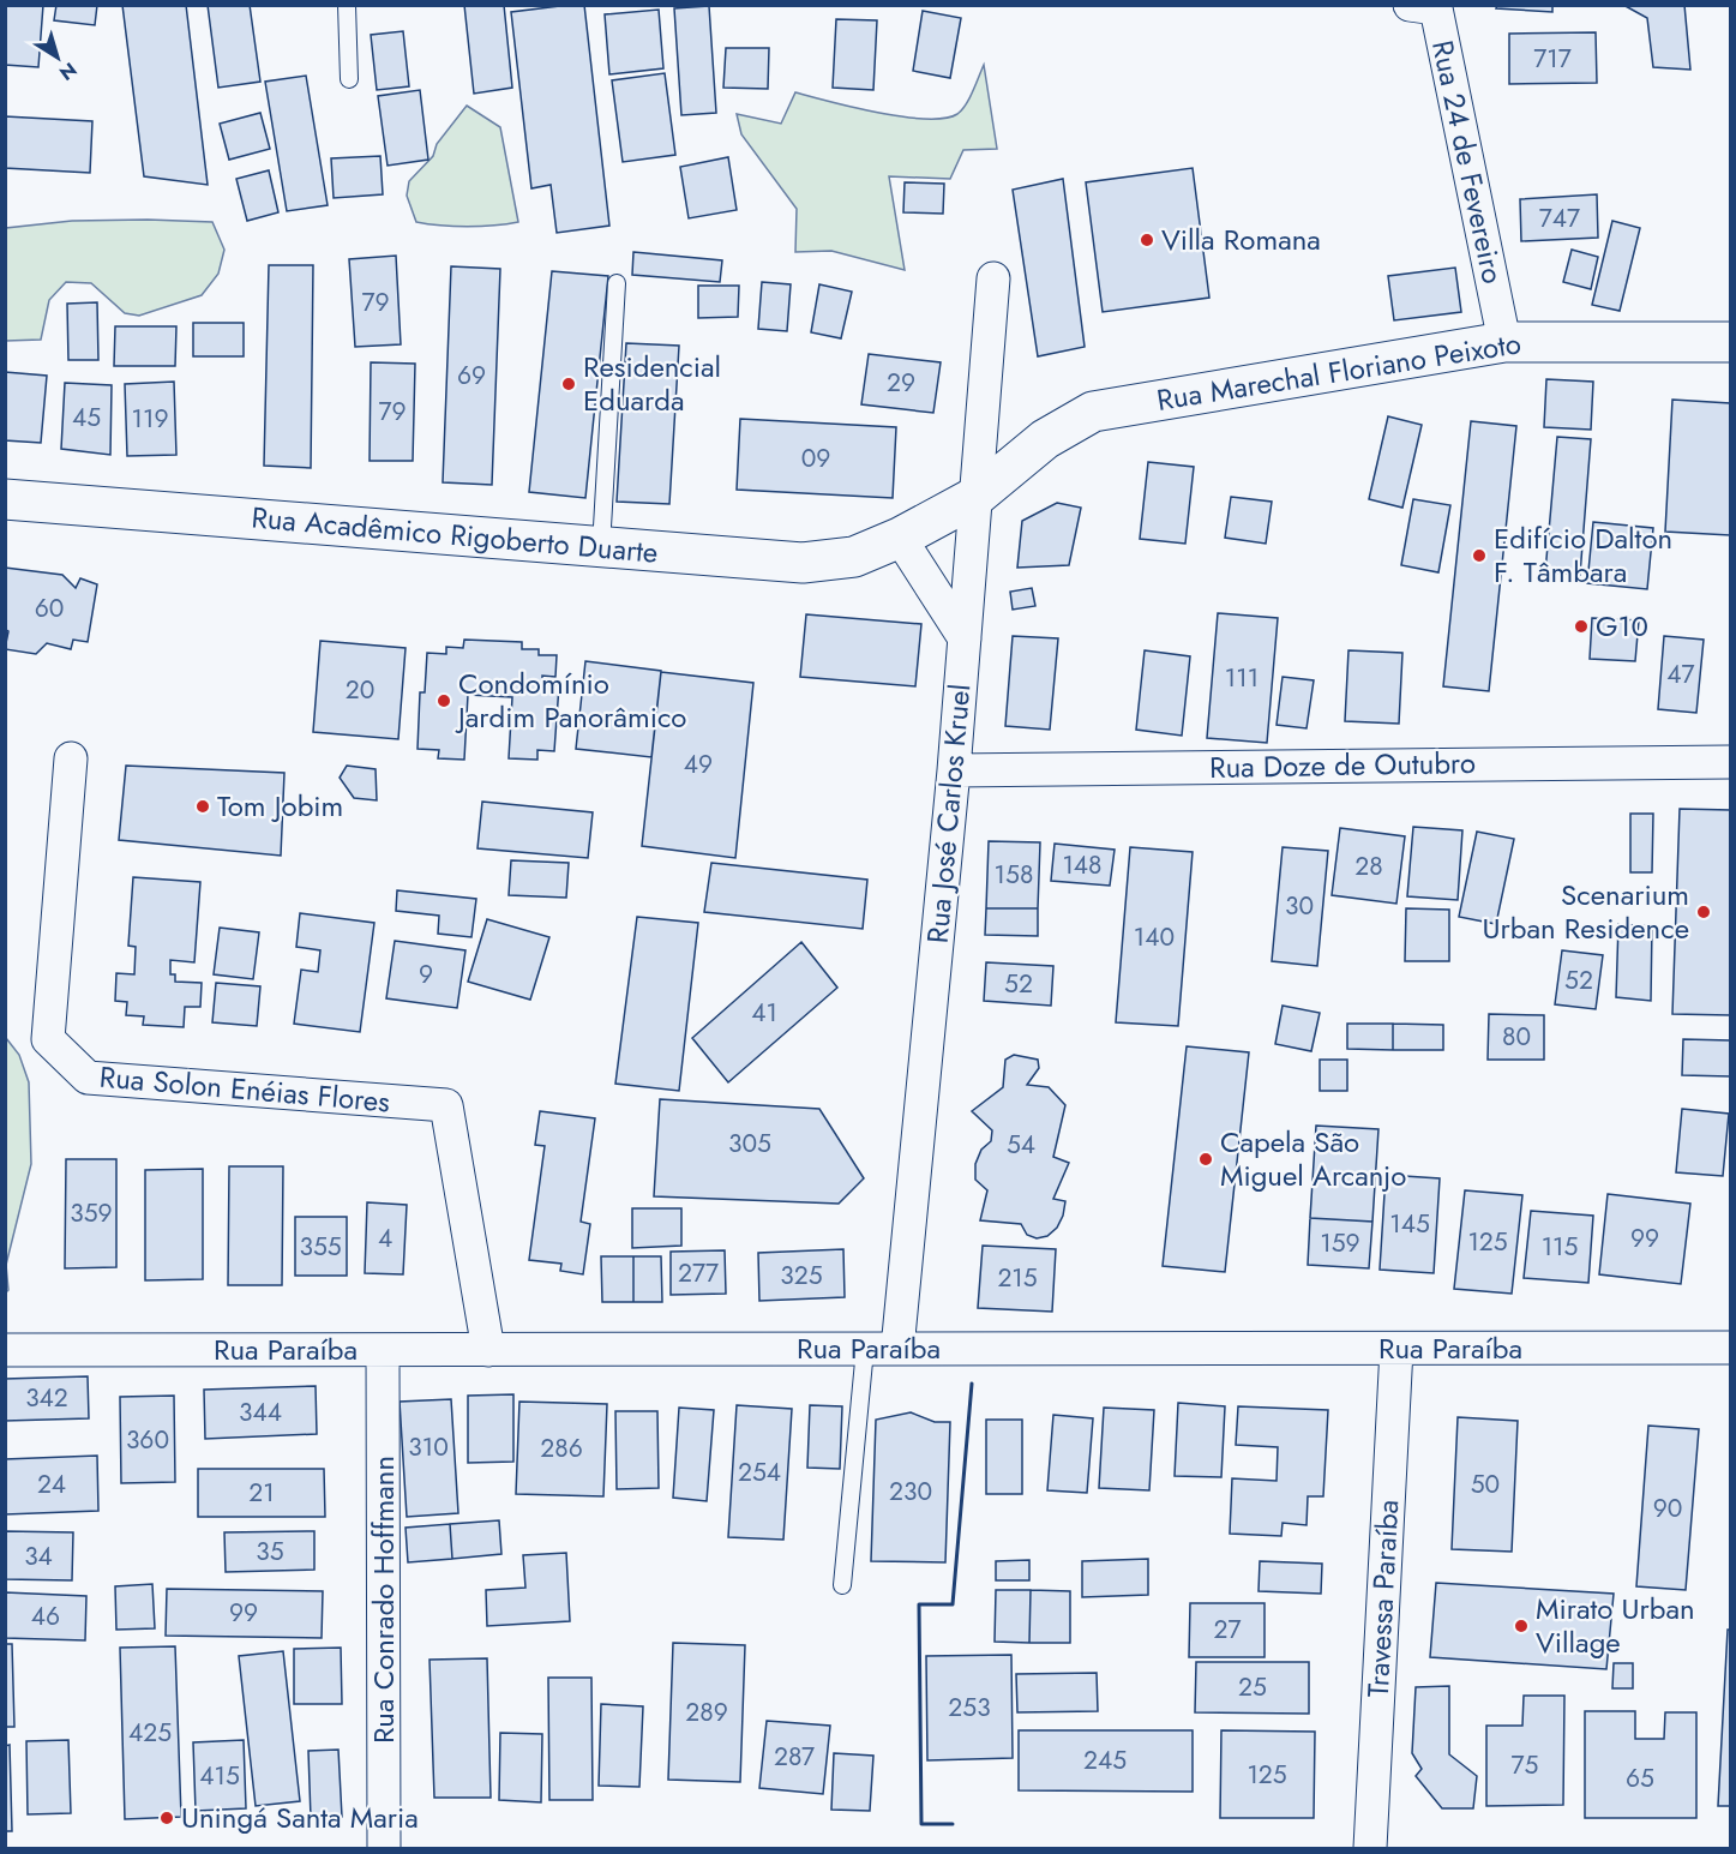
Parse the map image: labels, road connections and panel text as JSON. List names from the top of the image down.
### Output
{
  "streets": {
    "street": [
      "Rua 24 de Fevereiro",
      "Rua Marechal Floriano Peixoto",
      "Rua Acadêmico Rigoberto Duarte",
      "Rua Doze de Outubro",
      "Rua José Carlos Kruel",
      "Rua Solon Enéias Flores",
      "Rua Paraíba",
      "Travessa Paraíba",
      "Rua Conrado Hoffmann"
    ]
  },
  "crossings": [
    ["Rua 24 de Fevereiro", "Rua Marechal Floriano Peixoto"],
    ["Rua Marechal Floriano Peixoto", "Rua Acadêmico Rigoberto Duarte"],
    ["Rua Marechal Floriano Peixoto", "Rua José Carlos Kruel"],
    ["Rua Acadêmico Rigoberto Duarte", "Rua José Carlos Kruel"],
    ["Rua Doze de Outubro", "Rua José Carlos Kruel"],
    ["Rua José Carlos Kruel", "Rua Paraíba"],
    ["Rua Solon Enéias Flores", "Rua Paraíba"],
    ["Rua Paraíba", "Travessa Paraíba"],
    ["Rua Paraíba", "Rua Conrado Hoffmann"]
  ],
  "places": [
    "Villa Romana",
    "Residencial Eduarda",
    "Edifício Dalton F. Tâmbara",
    "G10",
    "Condomínio Jardim Panorâmico",
    "Tom Jobim",
    "Scenarium Urban Residence",
    "Capela São Miguel Arcanjo",
    "Mirato Urban Village",
    "Uningá Santa Maria"
  ],
  "house_numbers": [
    "717",
    "747",
    "79",
    "69",
    "29",
    "79",
    "45",
    "119",
    "09",
    "60",
    "47",
    "111",
    "20",
    "49",
    "148",
    "28",
    "158",
    "30",
    "140",
    "9",
    "52",
    "52",
    "41",
    "80",
    "305",
    "54",
    "359",
    "145",
    "4",
    "99",
    "125",
    "159",
    "355",
    "115",
    "277",
    "325",
    "215",
    "342",
    "344",
    "360",
    "310",
    "286",
    "254",
    "24",
    "50",
    "230",
    "21",
    "90",
    "35",
    "34",
    "99",
    "46",
    "27",
    "25",
    "253",
    "289",
    "425",
    "287",
    "245",
    "75",
    "125",
    "415",
    "65"
  ],
  "north": "bottom right"
}
